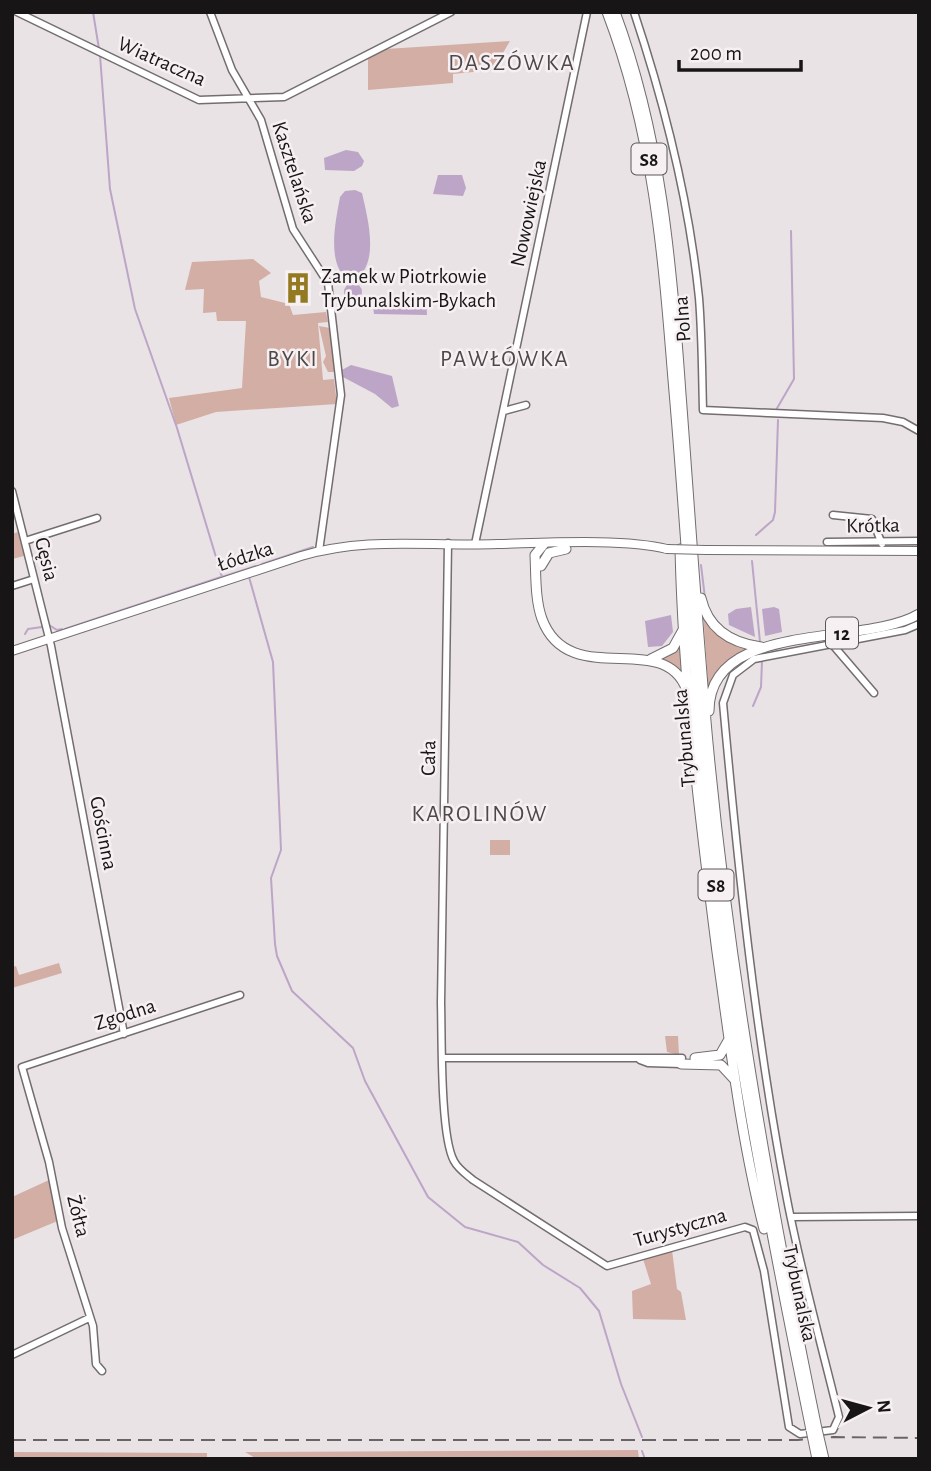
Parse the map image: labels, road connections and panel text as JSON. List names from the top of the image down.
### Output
{
  "streets": {
    "highway": ["S8", "12", "Trybunalska"],
    "main road": ["Łódzka"],
    "street": [
      "Wiatraczna",
      "Kasztelańska",
      "Nowowiejska",
      "Polna",
      "Krótka",
      "Gęsia",
      "Cała",
      "Gościnna",
      "Zgodna",
      "Żółta",
      "Turystyczna"
    ]
  },
  "crossings": [
    ["Wiatraczna", "Kasztelańska"],
    ["Kasztelańska", "Łódzka"],
    ["Nowowiejska", "Łódzka"],
    ["Łódzka", "Gęsia"],
    ["Łódzka", "Cała"],
    ["Łódzka", "Gościnna"],
    ["Gęsia", "Gościnna"],
    ["12", "Trybunalska"],
    ["Cała", "Turystyczna"],
    ["Gościnna", "Zgodna"],
    ["Zgodna", "Żółta"]
  ],
  "districts": [
    "DASZÓWKA",
    "BYKI",
    "PAWŁÓWKA",
    "KAROLINÓW"
  ],
  "places": {
    "building": ["Zamek w Piotrkowie Trybunalskim-Bykach"]
  },
  "scale_bar": "200 m",
  "north": "right"
}
